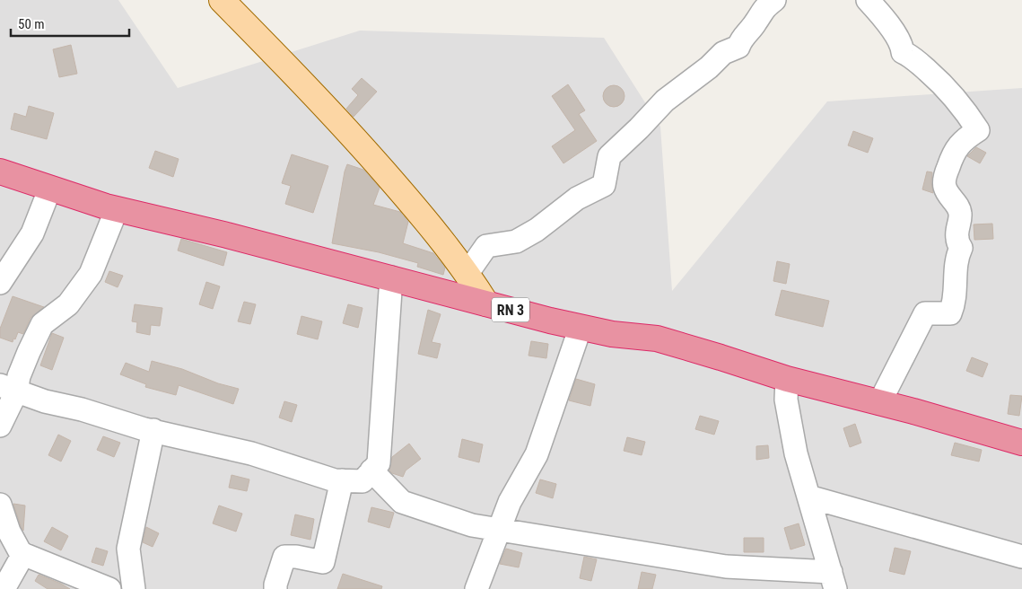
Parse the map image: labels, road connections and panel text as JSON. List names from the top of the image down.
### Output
{
  "streets": {
    "highway": ["RN 3"]
  },
  "scale_bar": "50 m"
}
